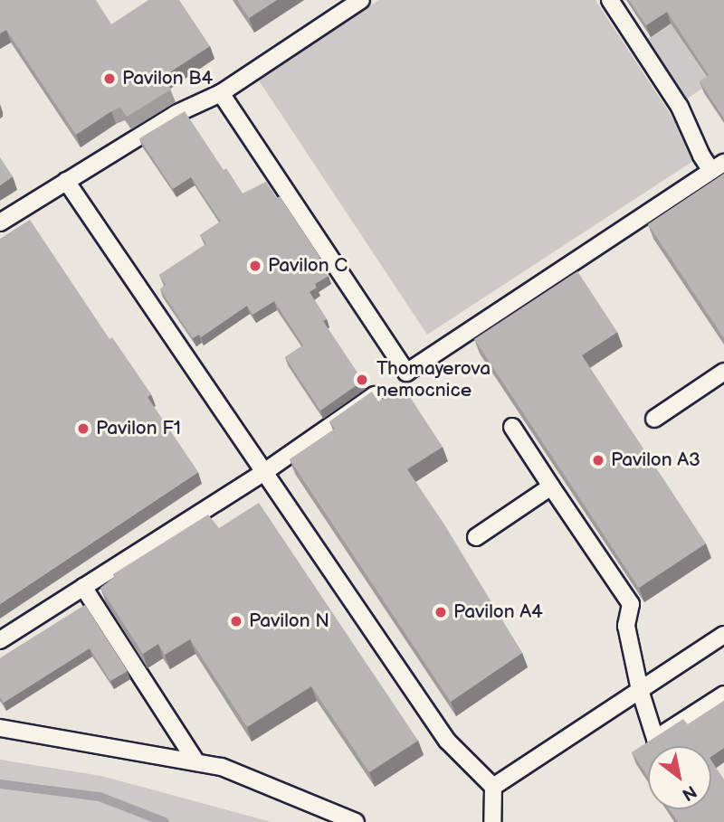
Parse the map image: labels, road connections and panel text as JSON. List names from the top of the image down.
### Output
{
  "places": [
    "Pavilon B4",
    "Pavilon C",
    "Thomayerova nemocnice",
    "Pavilon F1",
    "Pavilon A3",
    "Pavilon A4",
    "Pavilon N"
  ],
  "north": "bottom right"
}
